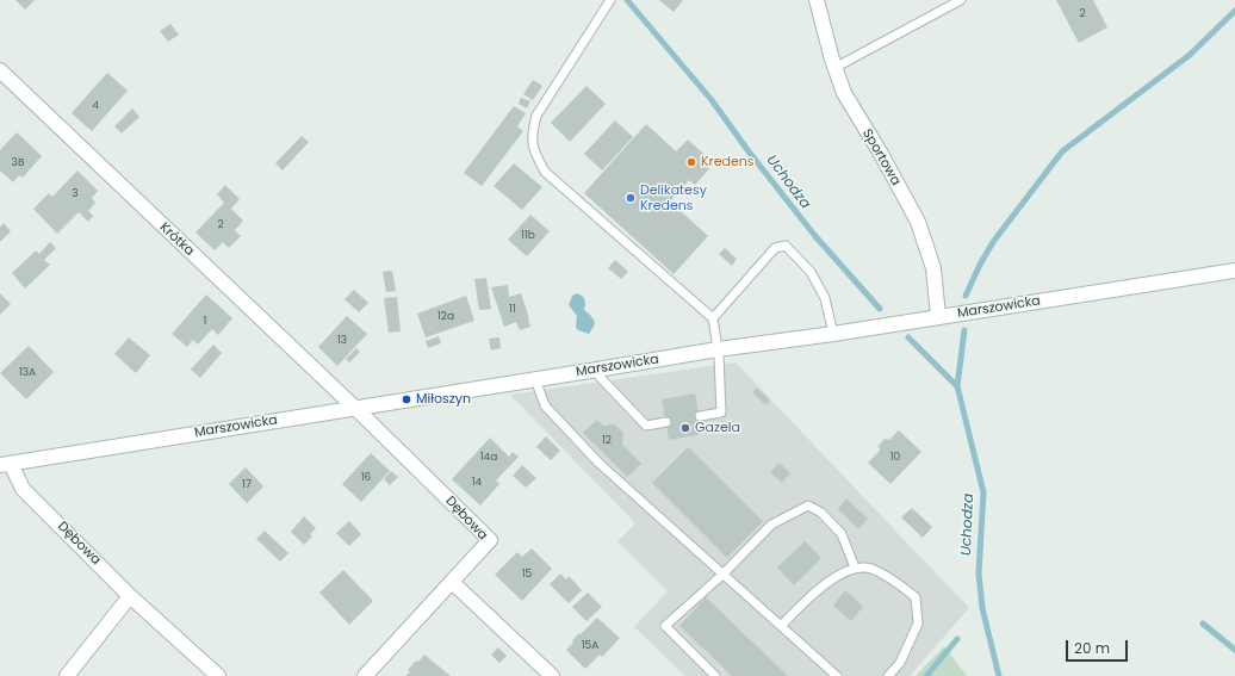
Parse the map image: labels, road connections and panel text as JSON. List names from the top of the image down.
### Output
{
  "streets": {
    "street": [
      "Sportowa",
      "Krótka",
      "Marszowicka",
      "Dębowa"
    ]
  },
  "crossings": [
    ["Sportowa", "Marszowicka"],
    ["Krótka", "Marszowicka"],
    ["Krótka", "Dębowa"],
    ["Marszowicka", "Dębowa"]
  ],
  "water": ["Uchodza"],
  "places": [
    "Kredens",
    "Delikatesy Kredens",
    "Miłoszyn",
    "Gazela"
  ],
  "house_numbers": [
    "2",
    "4",
    "3B",
    "3",
    "2",
    "11b",
    "11",
    "12a",
    "1",
    "13",
    "13A",
    "12",
    "14a",
    "10",
    "16",
    "14",
    "17",
    "15",
    "15A"
  ],
  "scale_bar": "20 m"
}
